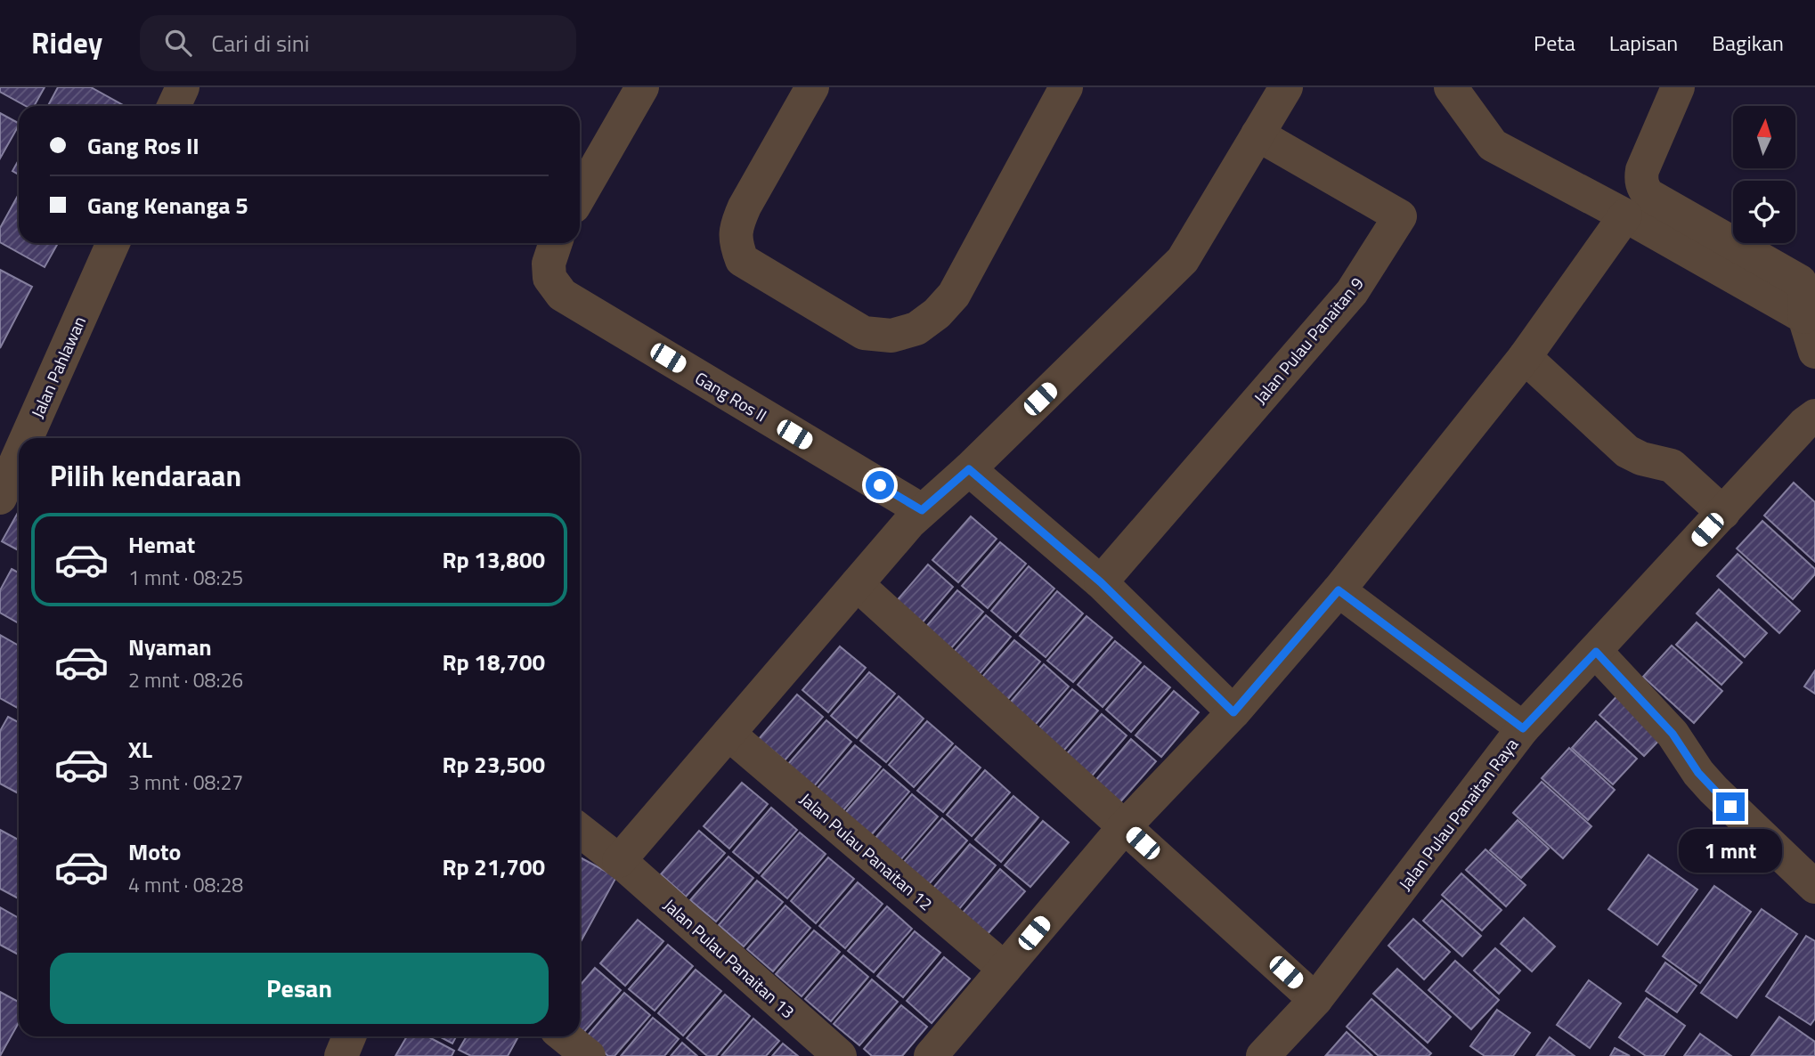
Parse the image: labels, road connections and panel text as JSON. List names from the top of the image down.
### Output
{
  "streets": {
    "street": [
      "Jalan Pulau Panaitan 9",
      "Jalan Pahlawan",
      "Gang Ros II",
      "Jalan Pulau Panaitan Raya",
      "Jalan Pulau Panaitan 12",
      "Jalan Pulau Panaitan 13"
    ]
  },
  "north": "top",
  "page": {
    "header": "Ridey",
    "search": "Cari di sini",
    "nav": ["Peta", "Lapisan", "Bagikan"],
    "banner": ["Gang Ros II", "Gang Kenanga 5"],
    "heading": "Pilih kendaraan",
    "list": [
      {
        "name": "Hemat",
        "note": "1 mnt · 08:25",
        "value": "Rp 13,800"
      },
      {
        "name": "Nyaman",
        "note": "2 mnt · 08:26",
        "value": "Rp 18,700"
      },
      {
        "name": "XL",
        "note": "3 mnt · 08:27",
        "value": "Rp 23,500"
      },
      {
        "name": "Moto",
        "note": "4 mnt · 08:28",
        "value": "Rp 21,700"
      }
    ],
    "bubble": "1 mnt",
    "buttons": "Pesan"
  }
}
